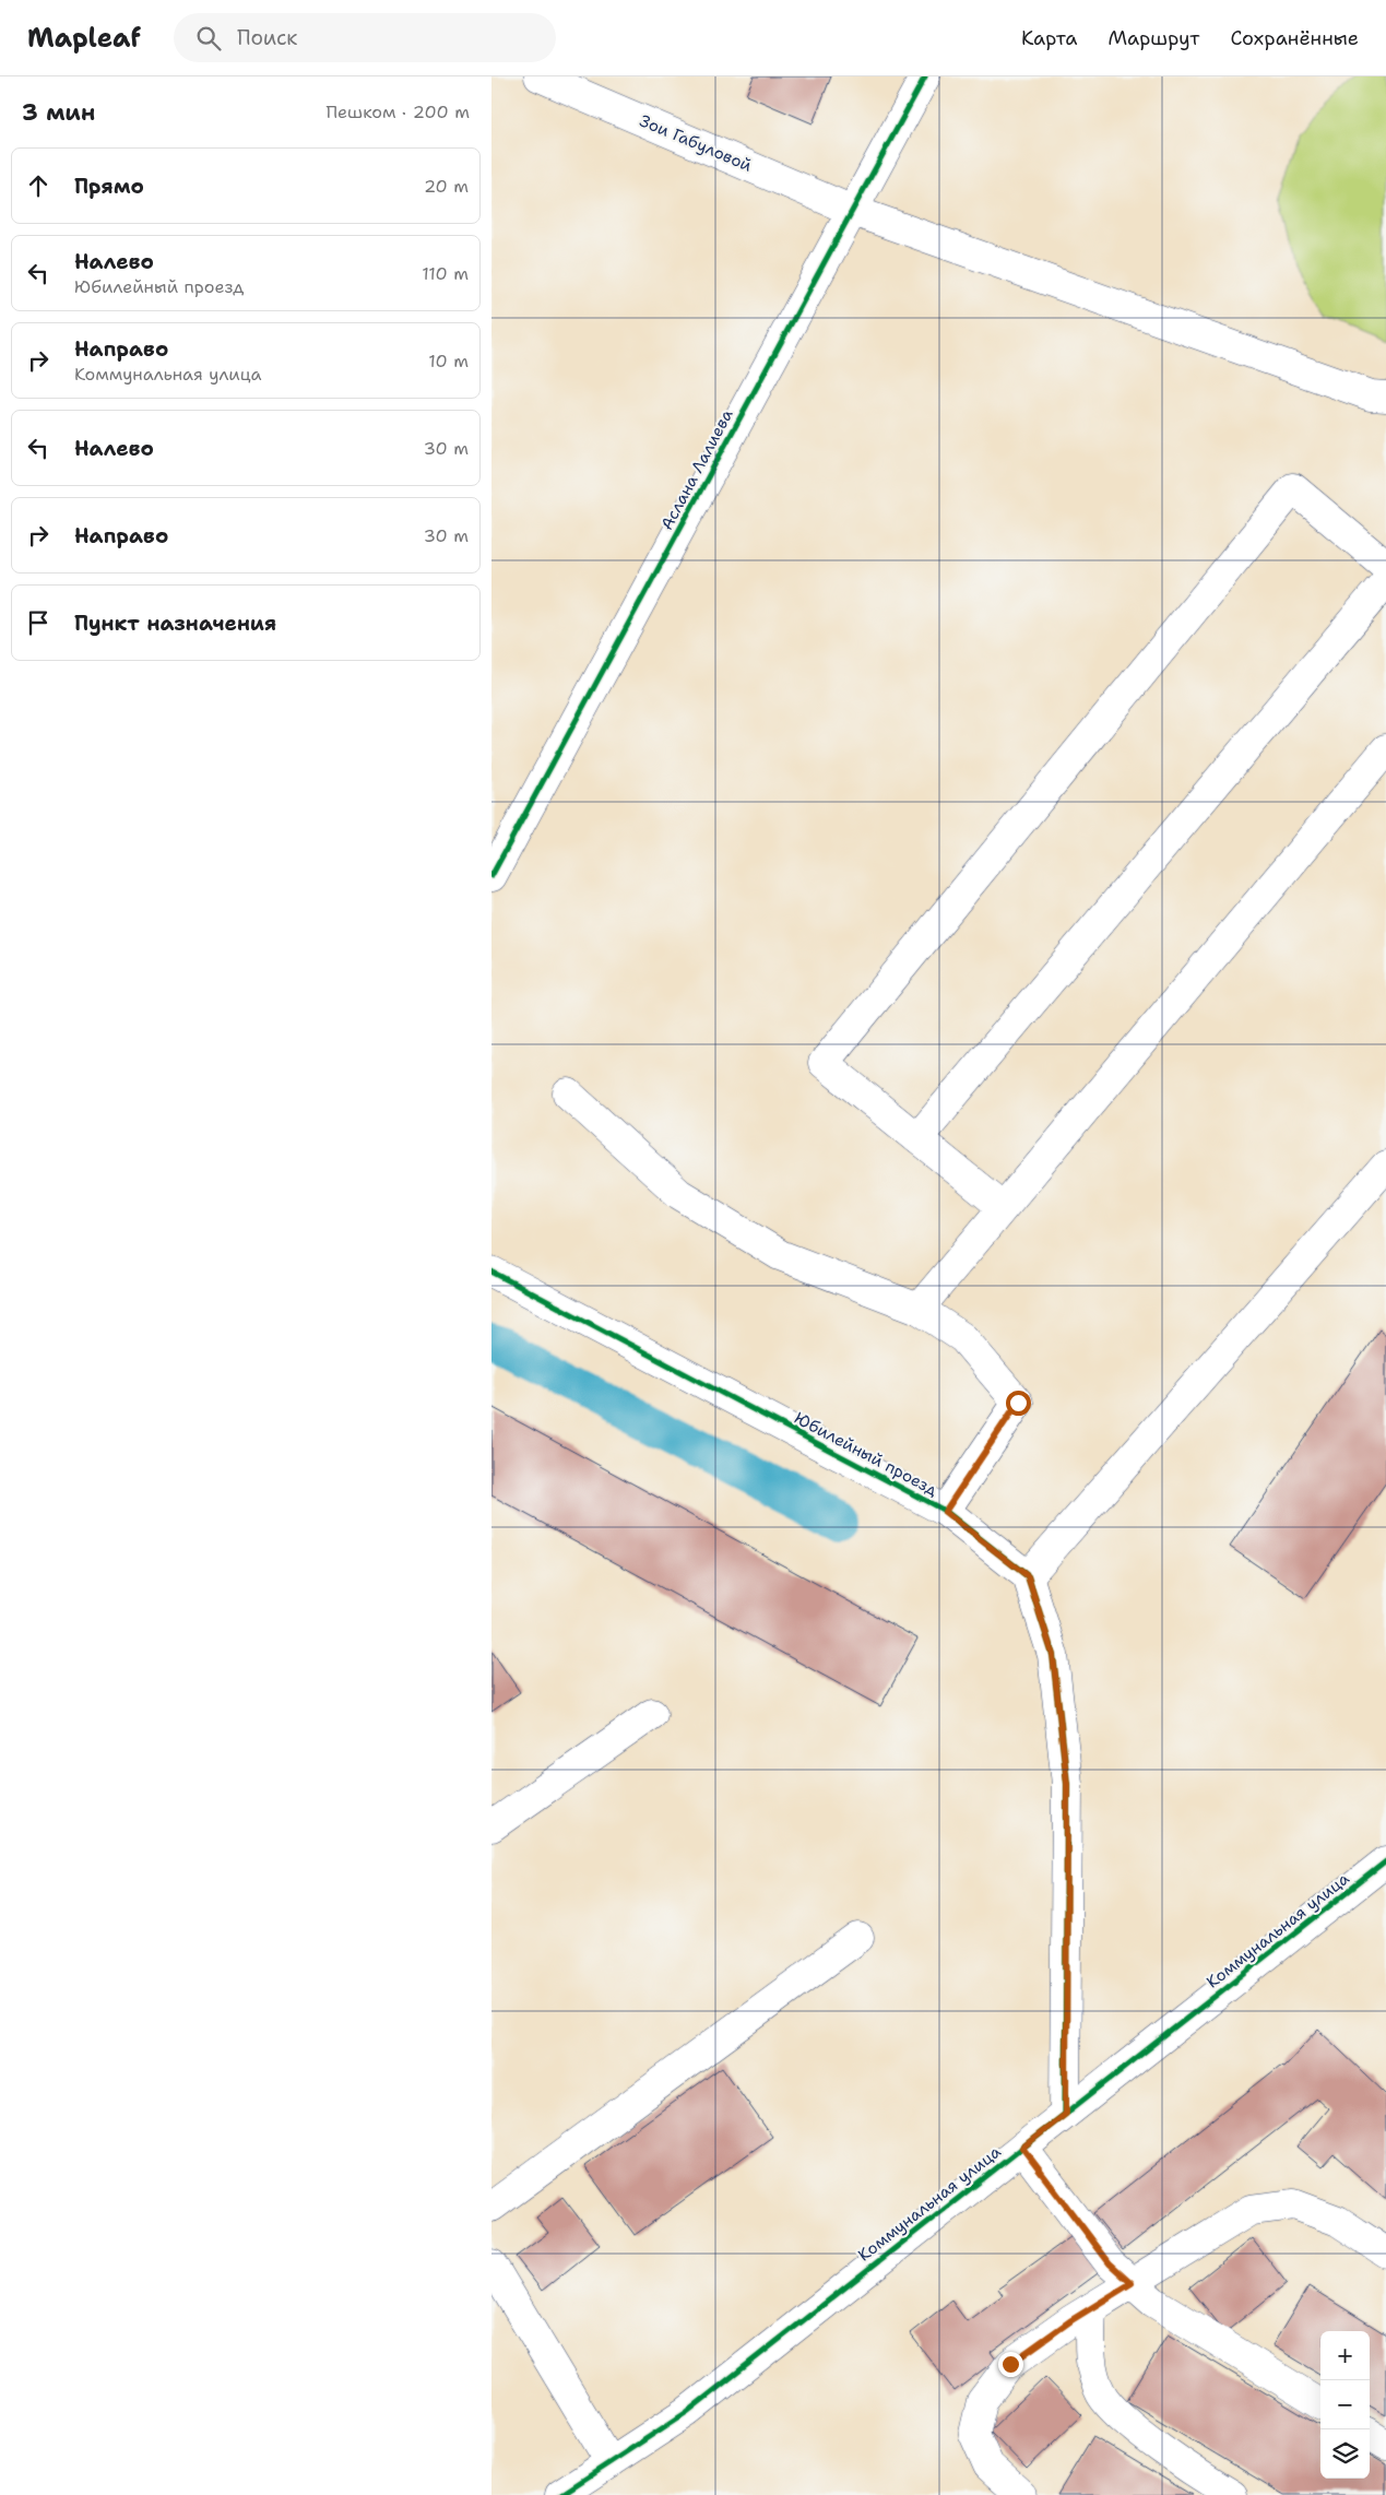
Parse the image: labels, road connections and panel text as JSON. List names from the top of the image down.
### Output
{
  "streets": {
    "street": [
      "Зои Габуловой",
      "Аслана Лалиева",
      "Юбилейный проезд",
      "Коммунальная улица"
    ]
  },
  "crossings": [
    ["Зои Габуловой", "Аслана Лалиева"]
  ],
  "page": {
    "header": "Mapleaf",
    "search": "Поиск",
    "nav": ["Карта", "Маршрут", "Сохранённые"],
    "heading": ["3 мин", "Пешком · 200 m"],
    "list": [
      ["Прямо", "20 m"],
      ["Налево", "Юбилейный проезд", "110 m"],
      ["Направо", "Коммунальная улица", "10 m"],
      ["Налево", "30 m"],
      ["Направо", "30 m"],
      "Пункт назначения"
    ],
    "map_buttons": ["+", "−"]
  }
}
